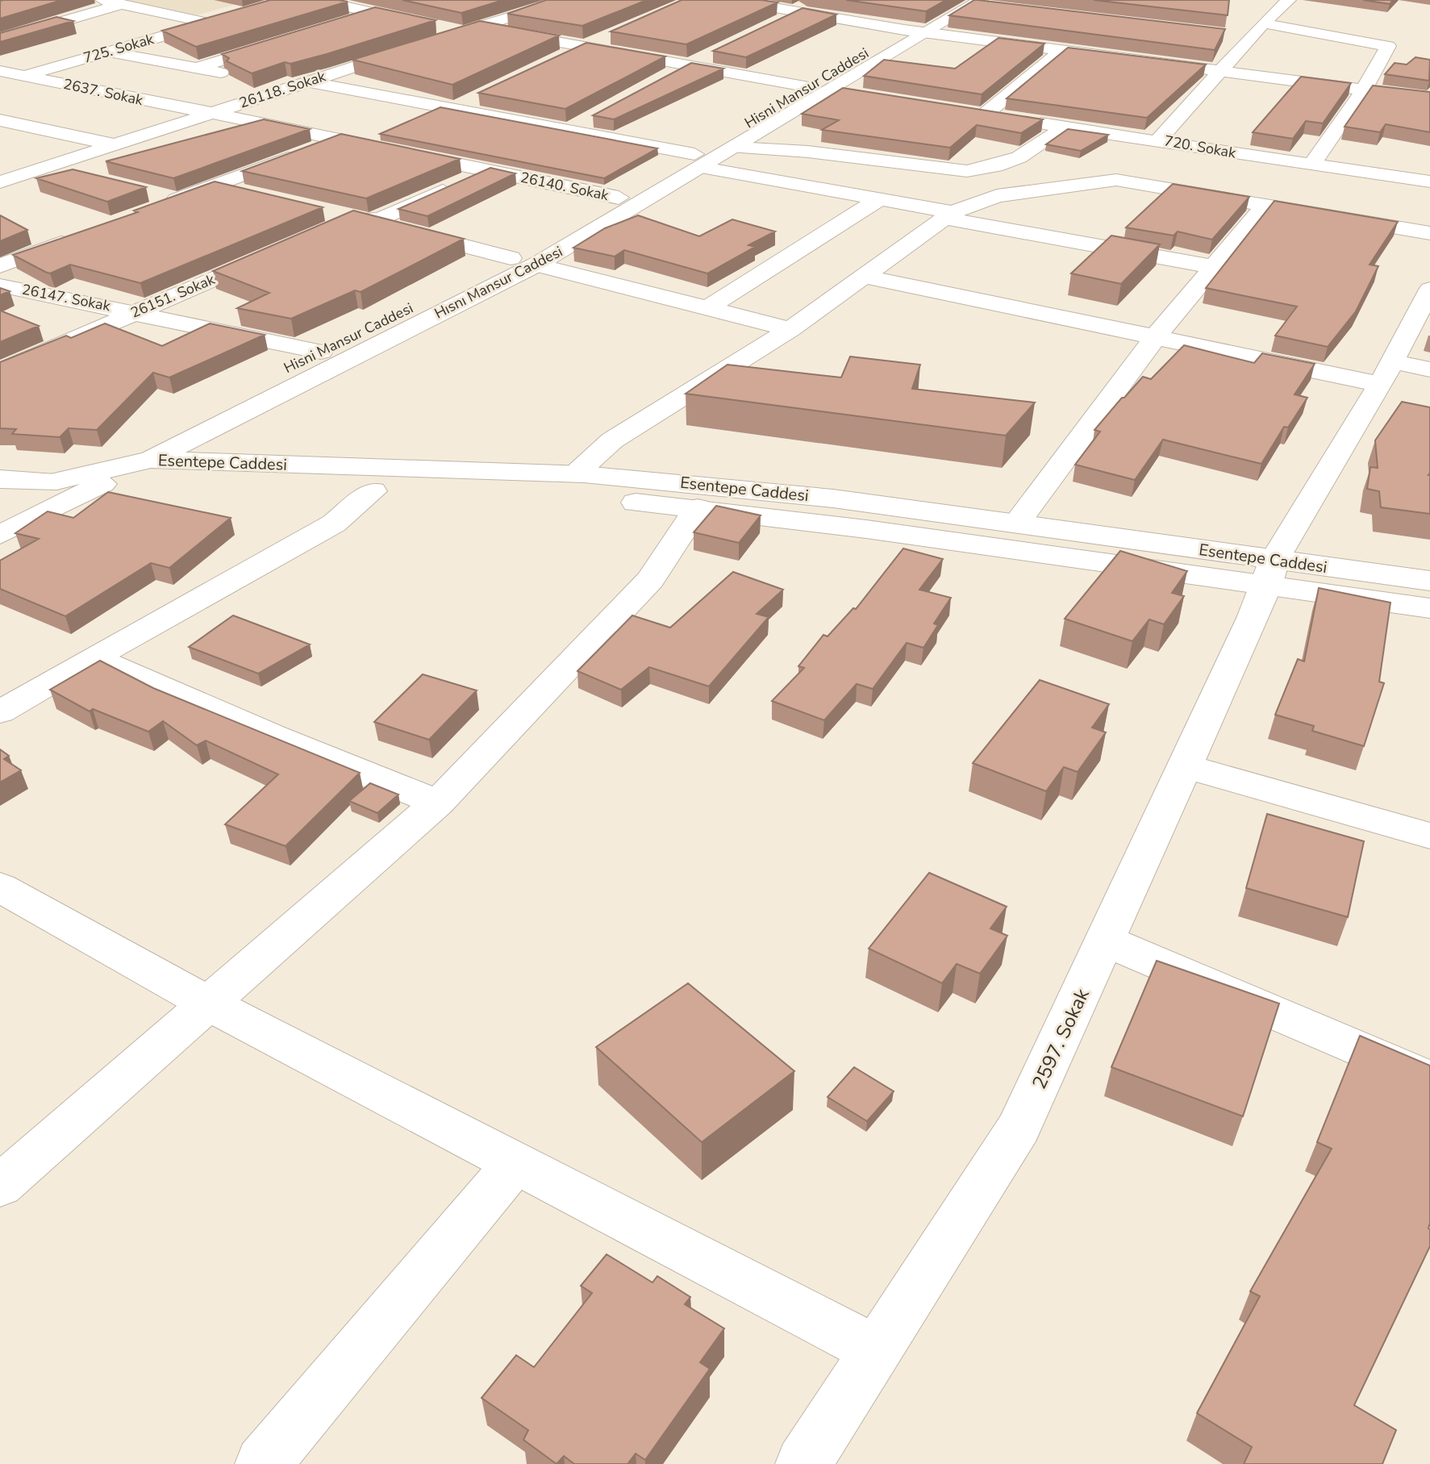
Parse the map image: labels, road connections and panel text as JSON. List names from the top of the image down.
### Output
{
  "streets": {
    "street": [
      "725. Sokak",
      "Hisni Mansur Caddesi",
      "26118. Sokak",
      "2637. Sokak",
      "720. Sokak",
      "26140. Sokak",
      "Hısnı Mansur Caddesi",
      "26151. Sokak",
      "26147. Sokak",
      "Esentepe Caddesi",
      "2597. Sokak"
    ]
  },
  "crossings": [
    ["725. Sokak", "2637. Sokak"],
    ["Hisni Mansur Caddesi", "26140. Sokak"],
    ["Hisni Mansur Caddesi", "Hısnı Mansur Caddesi"],
    ["Hisni Mansur Caddesi", "26147. Sokak"],
    ["26118. Sokak", "2637. Sokak"],
    ["26118. Sokak", "26140. Sokak"],
    ["2637. Sokak", "26140. Sokak"],
    ["Hısnı Mansur Caddesi", "Esentepe Caddesi"],
    ["26151. Sokak", "26147. Sokak"],
    ["Esentepe Caddesi", "2597. Sokak"]
  ]
}
